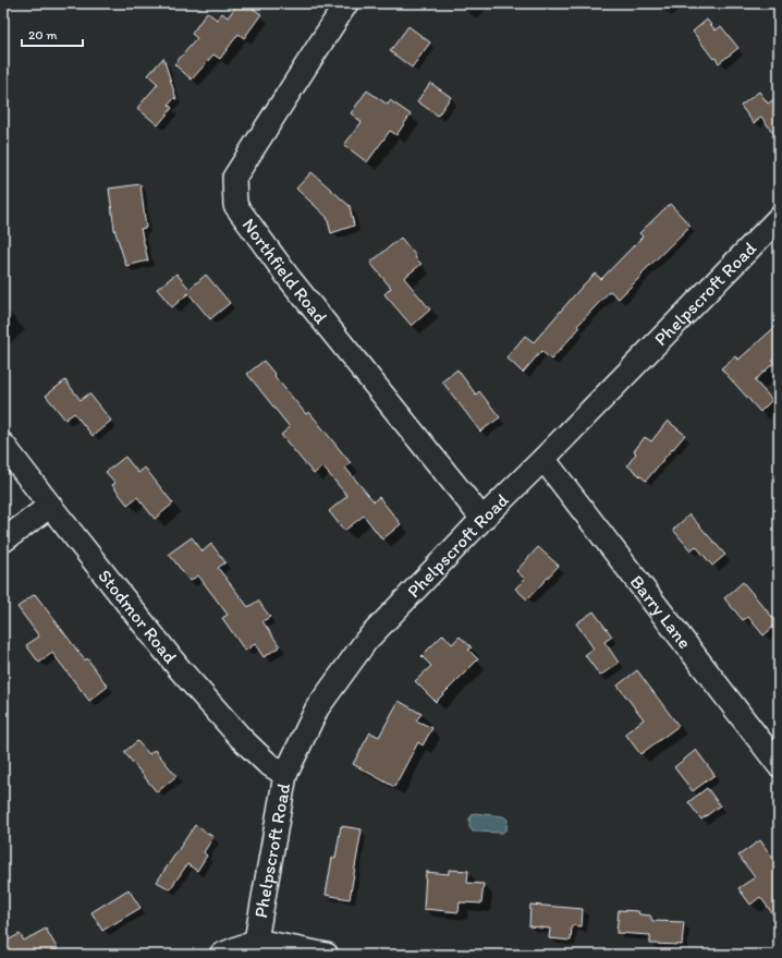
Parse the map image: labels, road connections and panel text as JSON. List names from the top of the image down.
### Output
{
  "streets": {
    "street": [
      "Northfield Road",
      "Phelpscroft Road",
      "Barry Lane",
      "Stodmor Road"
    ]
  },
  "crossings": [
    ["Northfield Road", "Phelpscroft Road"],
    ["Phelpscroft Road", "Barry Lane"],
    ["Phelpscroft Road", "Stodmor Road"]
  ],
  "scale_bar": "20 m"
}
